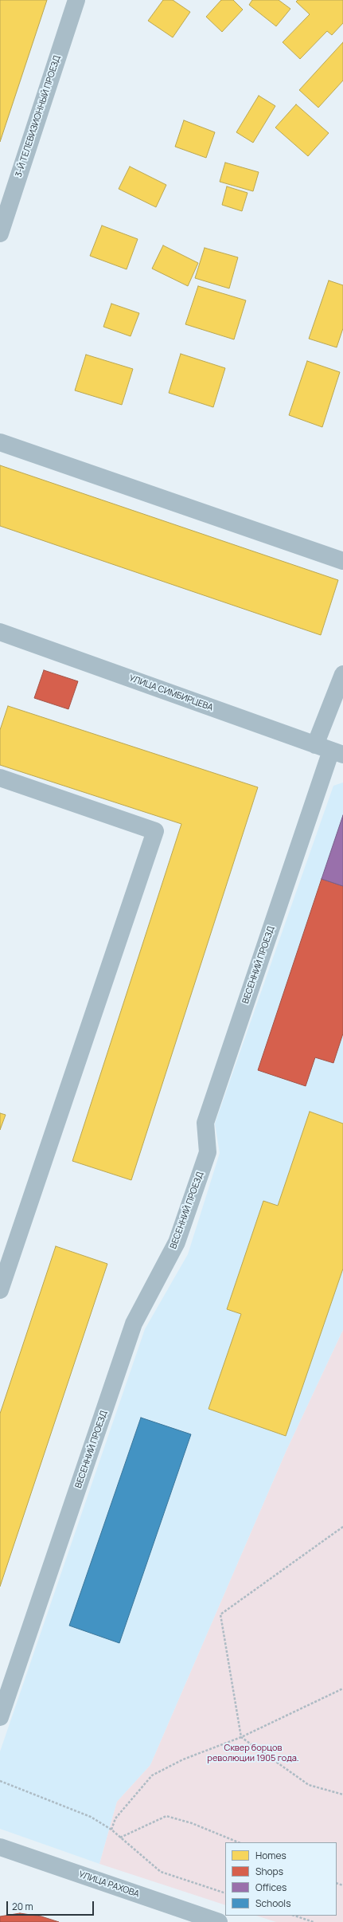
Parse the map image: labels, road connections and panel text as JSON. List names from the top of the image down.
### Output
{
  "streets": {
    "street": [
      "3-Й ТЕЛЕВИЗИОННЫЙ ПРОЕЗД",
      "УЛИЦА СИМБИРЦЕВА",
      "ВЕСЕННИЙ ПРОЕЗД",
      "УЛИЦА РАХОВА"
    ]
  },
  "crossings": [
    ["УЛИЦА СИМБИРЦЕВА", "ВЕСЕННИЙ ПРОЕЗД"]
  ],
  "parks": ["Сквер борцов революции 1905 года."],
  "legend": [
    "Homes",
    "Shops",
    "Offices",
    "Schools"
  ],
  "scale_bar": "20 m"
}
